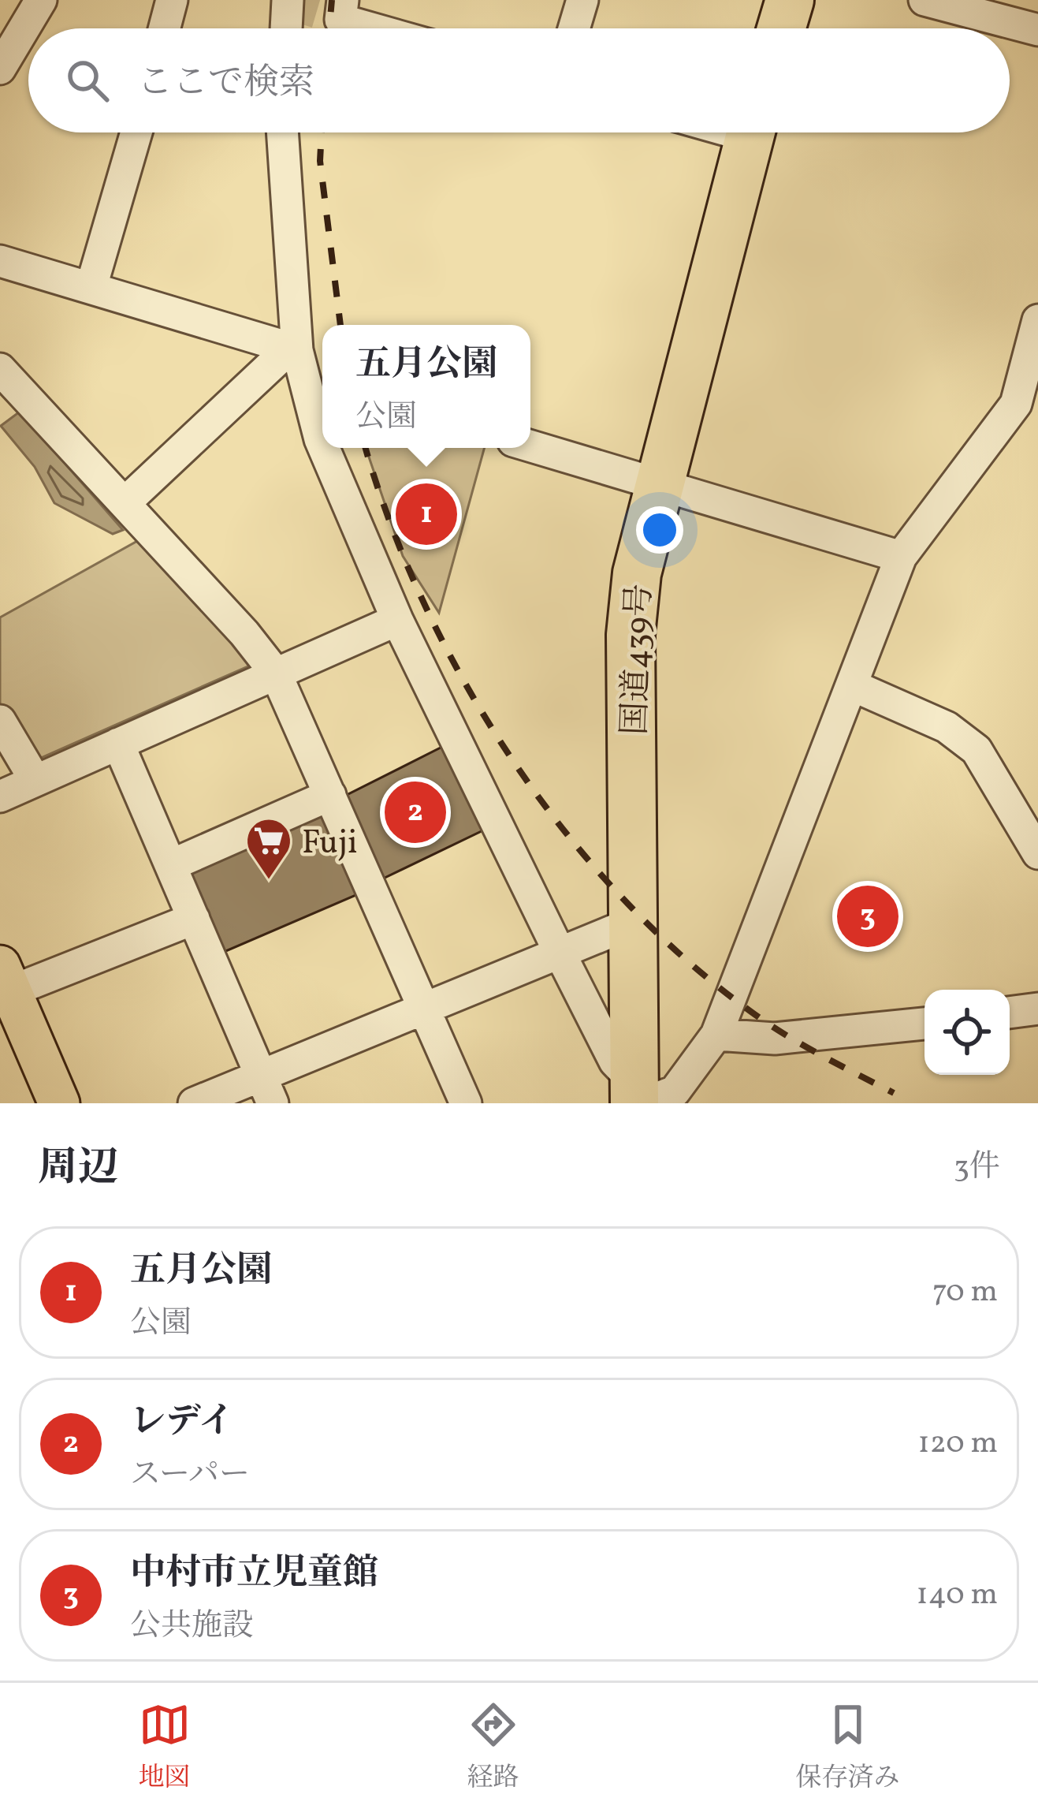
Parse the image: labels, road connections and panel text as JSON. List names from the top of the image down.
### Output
{
  "streets": {
    "highway": ["国道439号"]
  },
  "places": {
    "supermarket": ["Fuji"]
  },
  "page": {
    "search": "ここで検索",
    "popup": ["五月公園", "公園"],
    "pins": ["1", "2", "3"],
    "heading": ["周辺", "3件"],
    "list": [
      {
        "mark": "1",
        "name": "五月公園",
        "note": "公園",
        "value": "70 m"
      },
      {
        "mark": "2",
        "name": "レデイ",
        "note": "スーパー",
        "value": "120 m"
      },
      {
        "mark": "3",
        "name": "中村市立児童館",
        "note": "公共施設",
        "value": "140 m"
      }
    ],
    "nav": ["地図", "経路", "保存済み"]
  }
}
